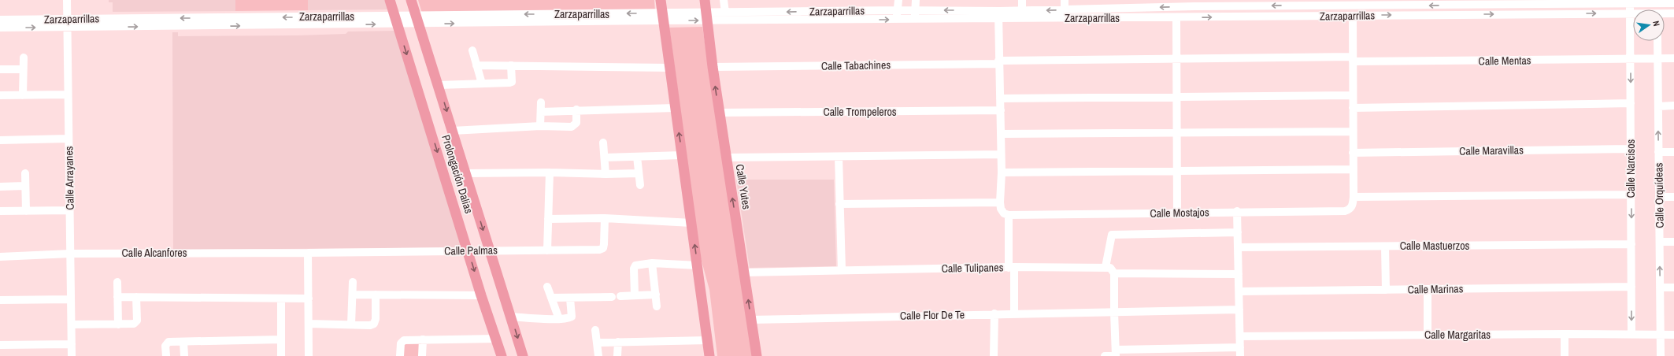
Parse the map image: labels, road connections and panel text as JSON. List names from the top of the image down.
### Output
{
  "streets": {
    "main road": ["Prolongación Dalias", "Calle Yutes"],
    "street": [
      "Zarzaparrillas",
      "Calle Mentas",
      "Calle Tabachines",
      "Calle Trompeleros",
      "Calle Maravillas",
      "Calle Narcisos",
      "Calle Arrayanes",
      "Calle Orquídeas",
      "Calle Mostajos",
      "Calle Mastuerzos",
      "Calle Palmas",
      "Calle Alcanfores",
      "Calle Tulipanes",
      "Calle Marinas",
      "Calle Flor De Te",
      "Calle Margaritas"
    ]
  },
  "crossings": [
    ["Zarzaparrillas", "Calle Narcisos"],
    ["Zarzaparrillas", "Prolongación Dalias"],
    ["Zarzaparrillas", "Calle Arrayanes"],
    ["Zarzaparrillas", "Calle Yutes"],
    ["Calle Mentas", "Calle Tabachines"],
    ["Calle Mentas", "Calle Narcisos"],
    ["Calle Mentas", "Calle Orquídeas"],
    ["Calle Tabachines", "Calle Yutes"],
    ["Calle Trompeleros", "Calle Yutes"],
    ["Calle Maravillas", "Calle Narcisos"],
    ["Calle Narcisos", "Calle Mastuerzos"],
    ["Calle Narcisos", "Calle Marinas"],
    ["Calle Narcisos", "Calle Margaritas"],
    ["Prolongación Dalias", "Calle Palmas"],
    ["Calle Arrayanes", "Calle Alcanfores"],
    ["Calle Yutes", "Calle Tulipanes"],
    ["Calle Yutes", "Calle Flor De Te"],
    ["Calle Orquídeas", "Calle Margaritas"],
    ["Calle Palmas", "Calle Alcanfores"]
  ],
  "one_way": ["Calle Narcisos"],
  "north": "right"
}
